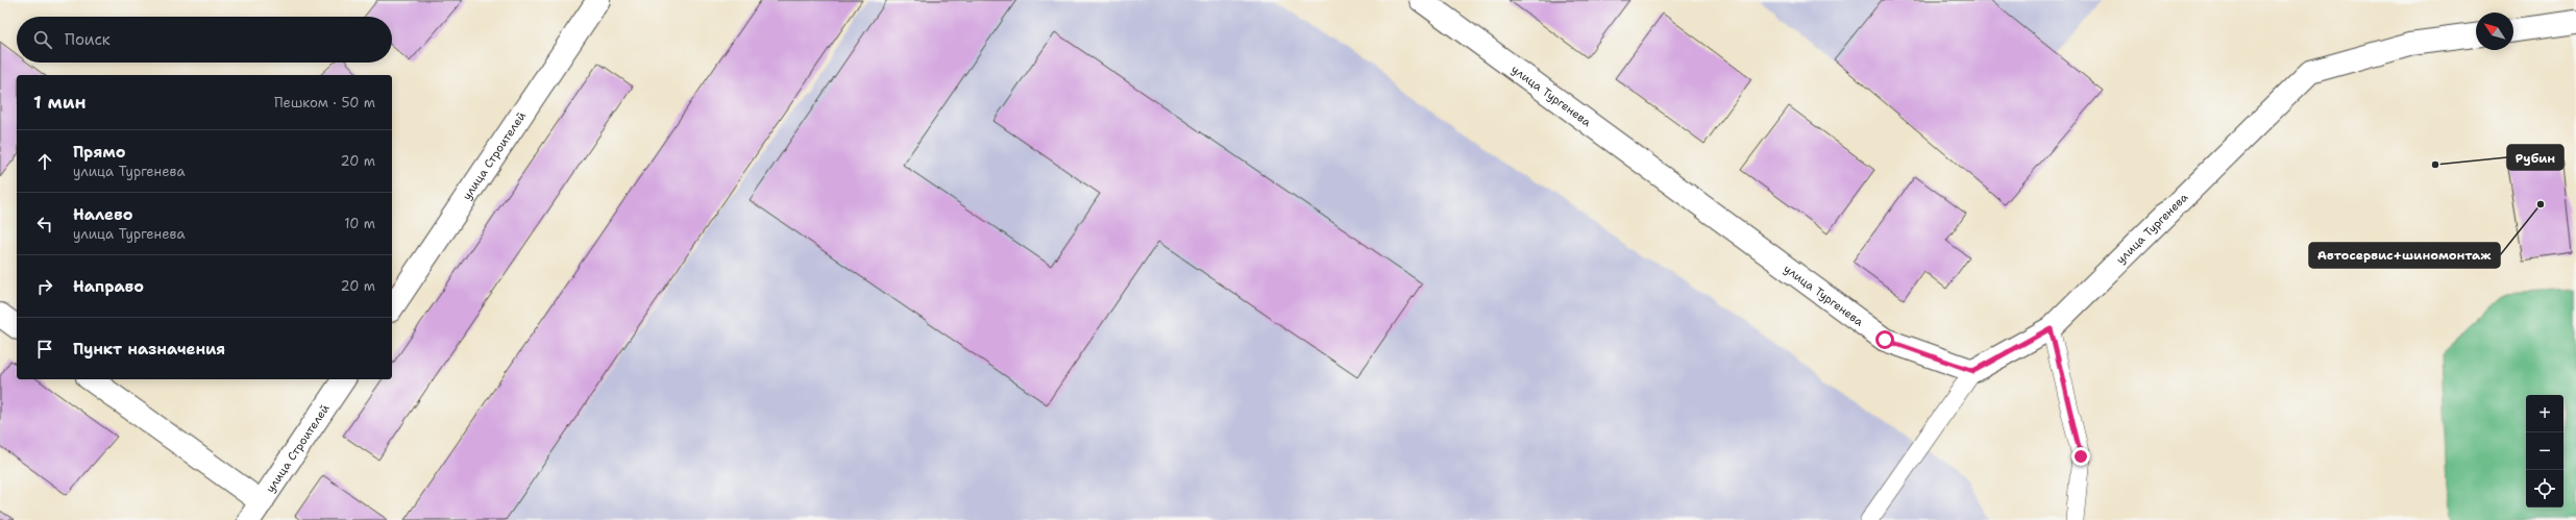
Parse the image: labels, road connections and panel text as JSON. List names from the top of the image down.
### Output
{
  "streets": {
    "street": ["улица Тургенева", "улица Строителей"]
  },
  "places": ["Рубин", "Автосервис+шиномонтаж"],
  "north": "top left",
  "page": {
    "search": "Поиск",
    "heading": ["1 мин", "Пешком · 50 m"],
    "list": [
      ["Прямо", "улица Тургенева", "20 m"],
      ["Налево", "улица Тургенева", "10 m"],
      ["Направо", "20 m"],
      "Пункт назначения"
    ],
    "map_buttons": ["+", "−"]
  }
}
